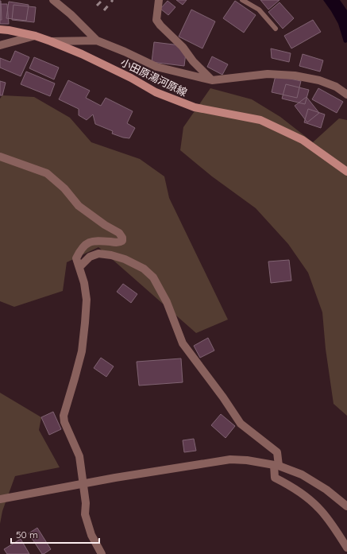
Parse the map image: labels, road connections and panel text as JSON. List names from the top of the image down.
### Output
{
  "streets": {
    "main road": ["小田原湯河原線"]
  },
  "scale_bar": "50 m"
}
